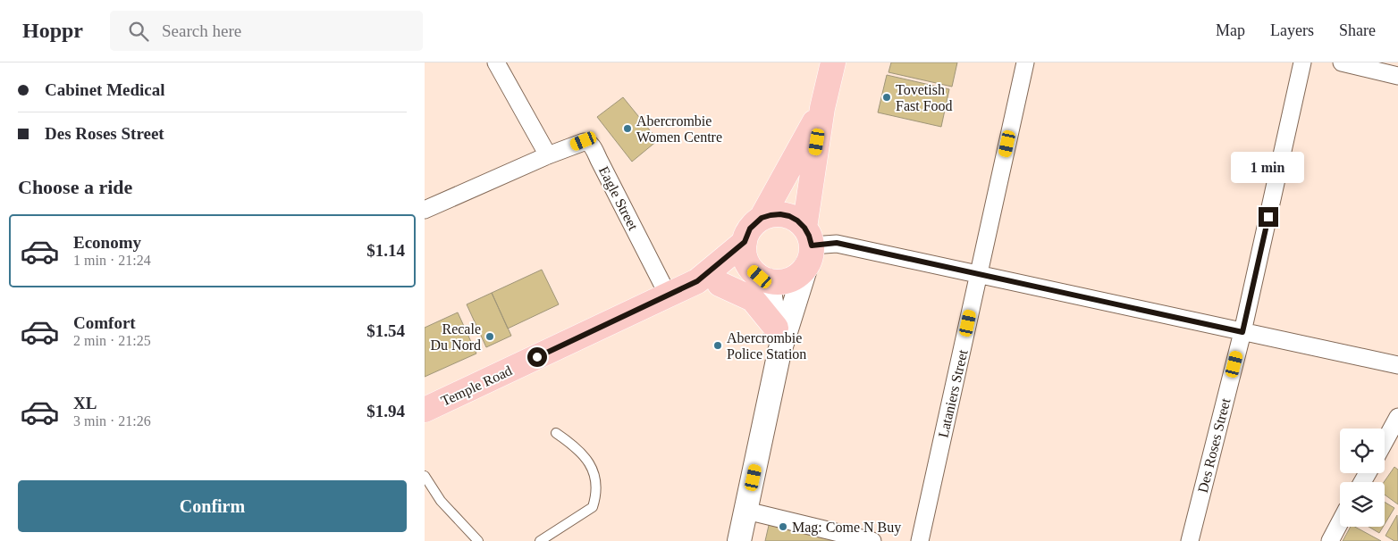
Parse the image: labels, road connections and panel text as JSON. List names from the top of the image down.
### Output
{
  "streets": {
    "main road": ["Temple Road"],
    "street": ["Eagle Street", "Lataniers Street", "Des Roses Street"]
  },
  "crossings": [
    ["Eagle Street", "Temple Road"]
  ],
  "places": [
    "Tovetish Fast Food",
    "Abercrombie Women Centre",
    "Recale Du Nord",
    "Abercrombie Police Station",
    "Mag: Come N Buy"
  ],
  "page": {
    "header": "Hoppr",
    "search": "Search here",
    "nav": ["Map", "Layers", "Share"],
    "banner": ["Cabinet Medical", "Des Roses Street"],
    "bubble": "1 min",
    "heading": "Choose a ride",
    "list": [
      {
        "name": "Economy",
        "note": "1 min · 21:24",
        "value": "$1.14"
      },
      {
        "name": "Comfort",
        "note": "2 min · 21:25",
        "value": "$1.54"
      },
      {
        "name": "XL",
        "note": "3 min · 21:26",
        "value": "$1.94"
      }
    ],
    "buttons": "Confirm"
  }
}
